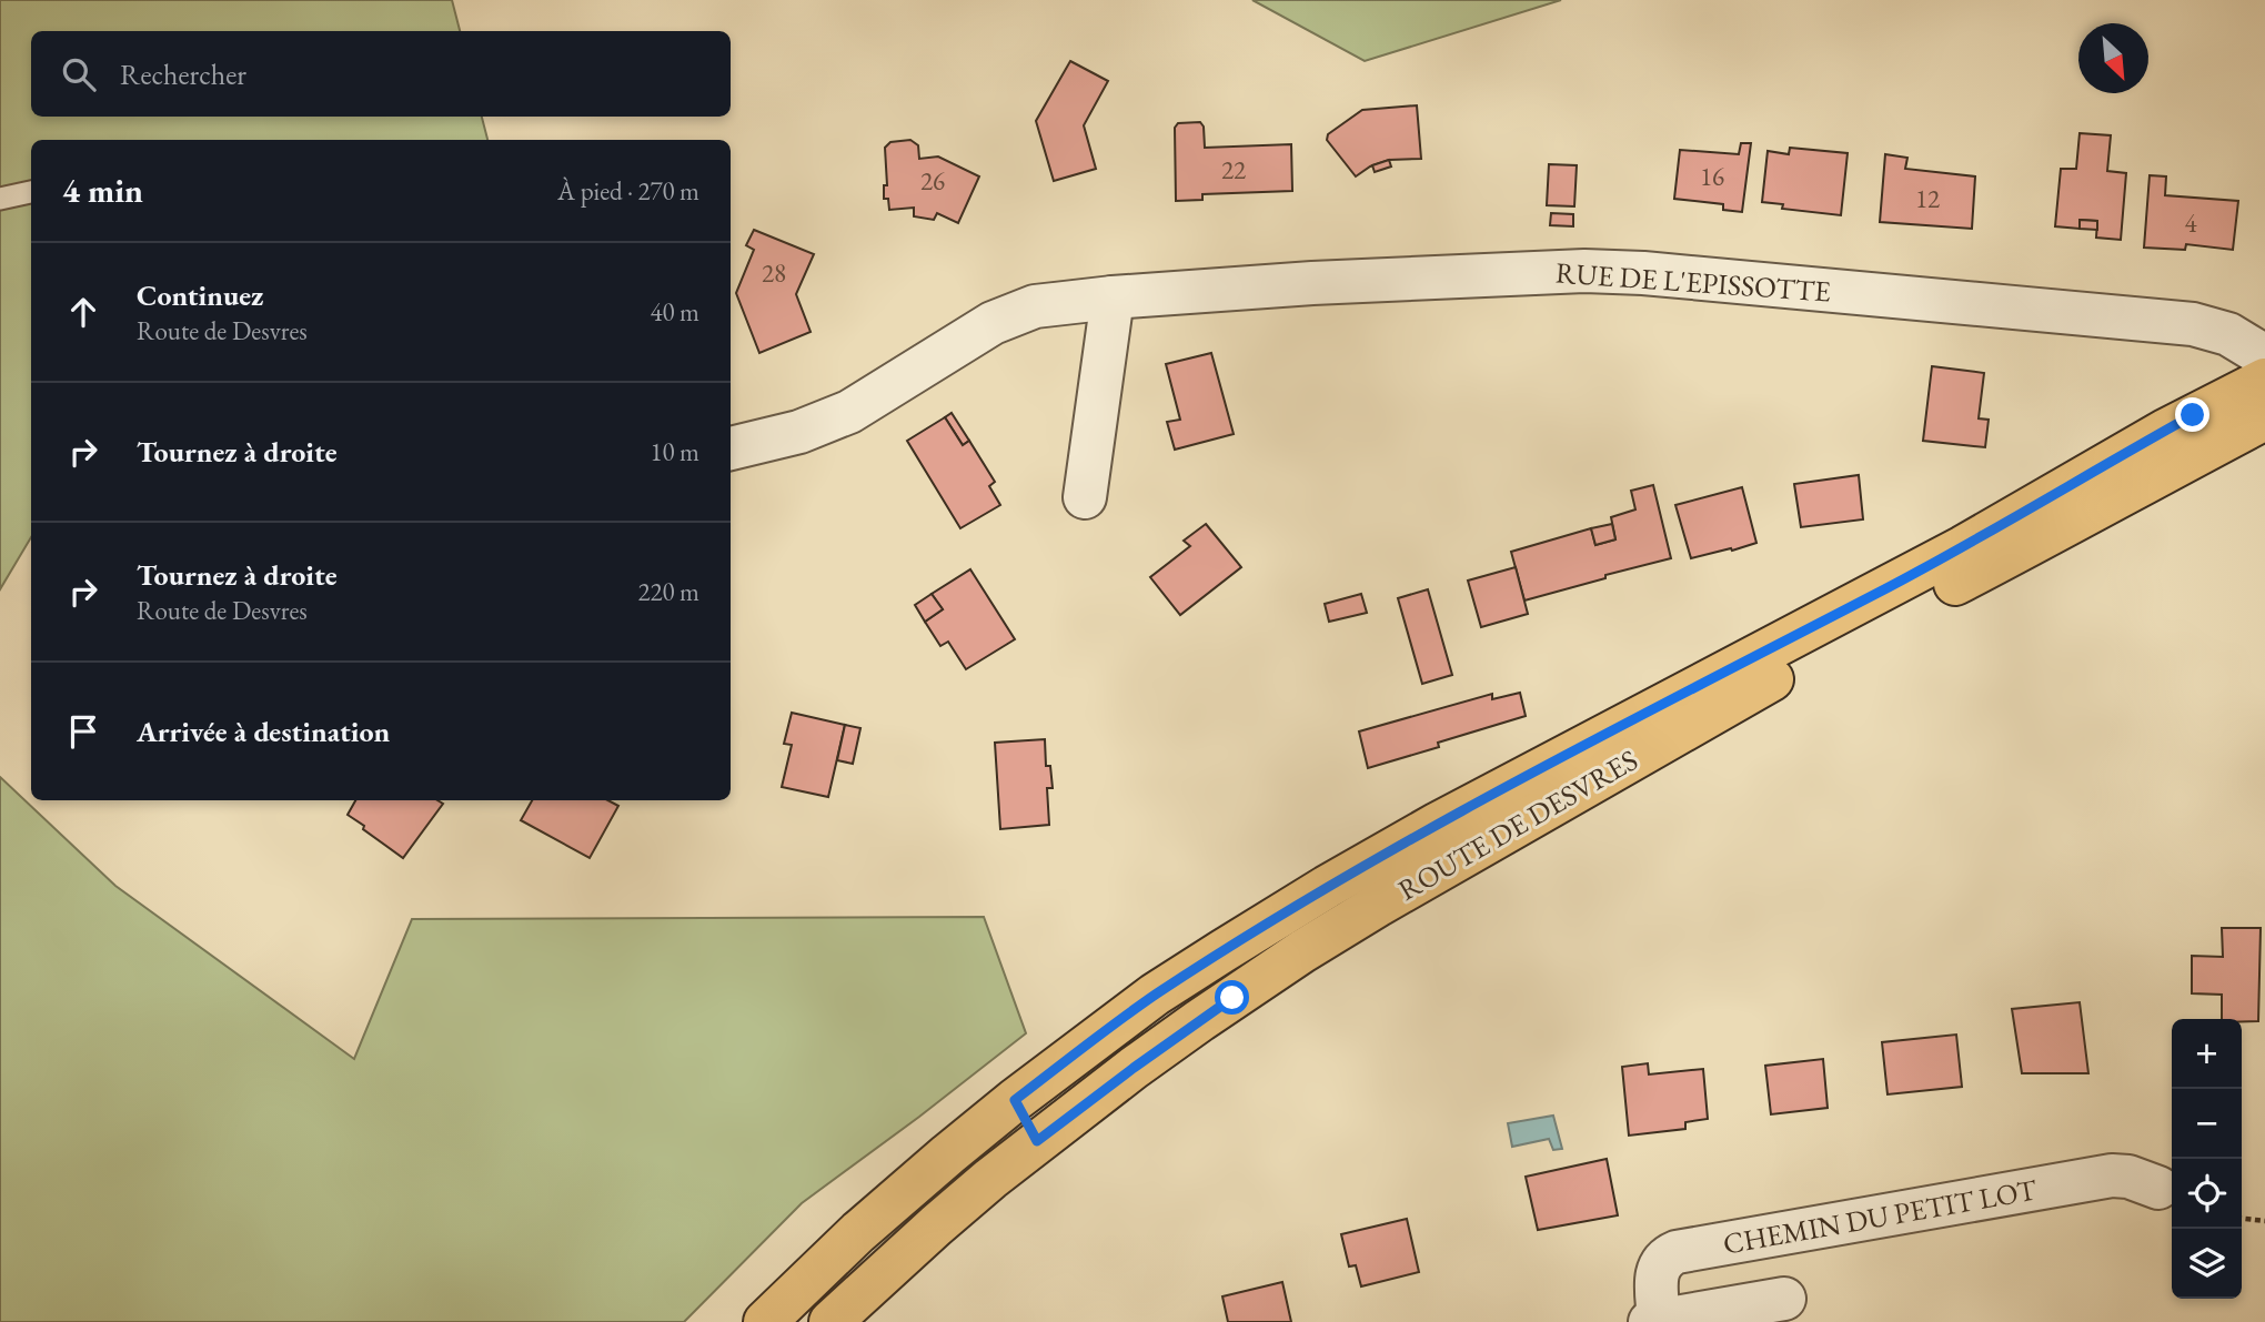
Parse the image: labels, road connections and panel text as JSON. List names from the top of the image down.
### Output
{
  "streets": {
    "main road": ["ROUTE DE DESVRES"],
    "street": ["RUE DE L'EPISSOTTE", "CHEMIN DU PETIT LOT"]
  },
  "house_numbers": [
    "22",
    "16",
    "26",
    "12",
    "4",
    "28"
  ],
  "north": "bottom right",
  "page": {
    "search": "Rechercher",
    "heading": ["4 min", "À pied · 270 m"],
    "list": [
      ["Continuez", "Route de Desvres", "40 m"],
      ["Tournez à droite", "10 m"],
      ["Tournez à droite", "Route de Desvres", "220 m"],
      "Arrivée à destination"
    ],
    "map_buttons": ["+", "−"]
  }
}
